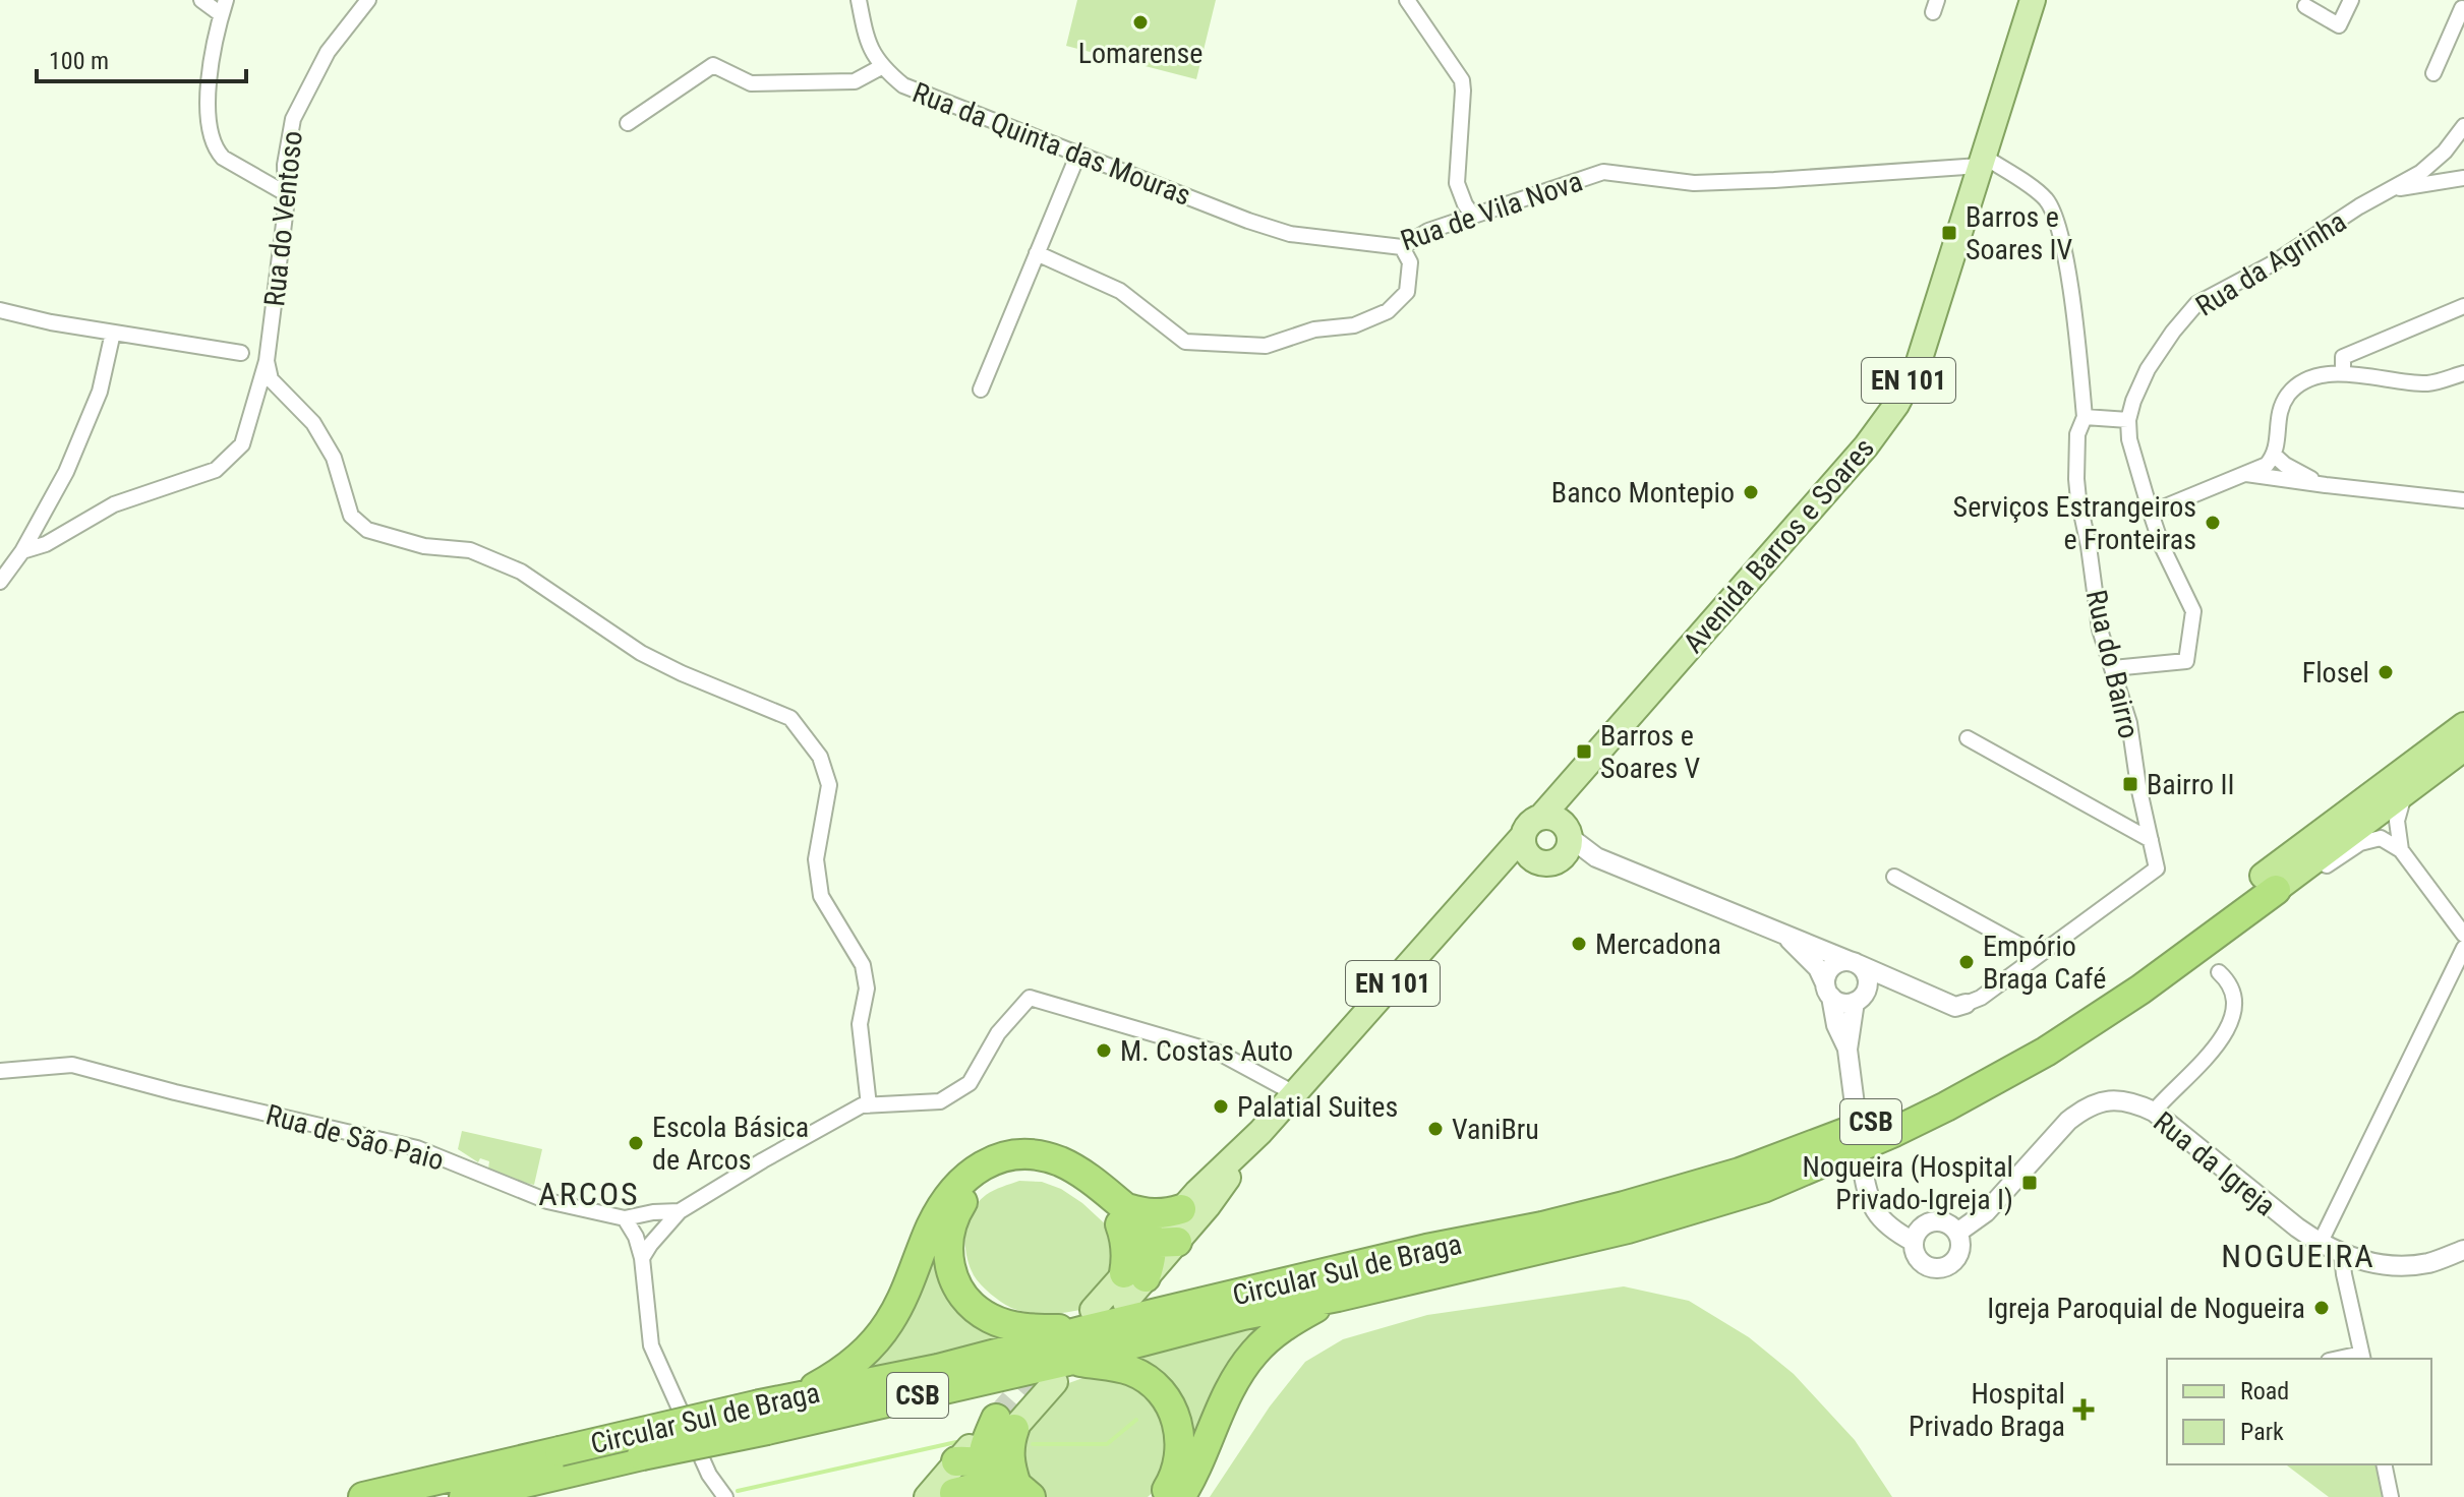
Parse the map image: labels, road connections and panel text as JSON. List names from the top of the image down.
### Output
{
  "streets": {
    "highway": ["CSB", "Circular Sul de Braga"],
    "main road": ["EN 101", "Avenida Barros e Soares"],
    "street": [
      "Rua da Quinta das Mouras",
      "Rua de Vila Nova",
      "Rua do Ventoso",
      "Rua da Agrinha",
      "Rua do Bairro",
      "Rua de São Paio",
      "Rua da Igreja"
    ]
  },
  "crossings": [
    ["Rua da Quinta das Mouras", "Rua de Vila Nova"],
    ["Rua de Vila Nova", "Avenida Barros e Soares"],
    ["Rua de Vila Nova", "Rua do Bairro"],
    ["EN 101", "Avenida Barros e Soares"],
    ["EN 101", "Rua de São Paio"],
    ["Avenida Barros e Soares", "Rua do Bairro"],
    ["CSB", "Circular Sul de Braga"]
  ],
  "districts": ["ARCOS", "NOGUEIRA"],
  "places": {
    "other": [
      "Lomarense",
      "Banco Montepio",
      "Serviços Estrangeiros e Fronteiras",
      "Flosel",
      "Mercadona",
      "Empório Braga Café",
      "M. Costas Auto",
      "Palatial Suites",
      "VaniBru",
      "Escola Básica de Arcos",
      "Igreja Paroquial de Nogueira"
    ],
    "transit": [
      "Barros e Soares IV",
      "Barros e Soares V",
      "Bairro II",
      "Nogueira (Hospital Privado-Igreja I)"
    ],
    "health": ["Hospital Privado Braga"]
  },
  "legend": ["Road", "Park"],
  "scale_bar": "100 m"
}
